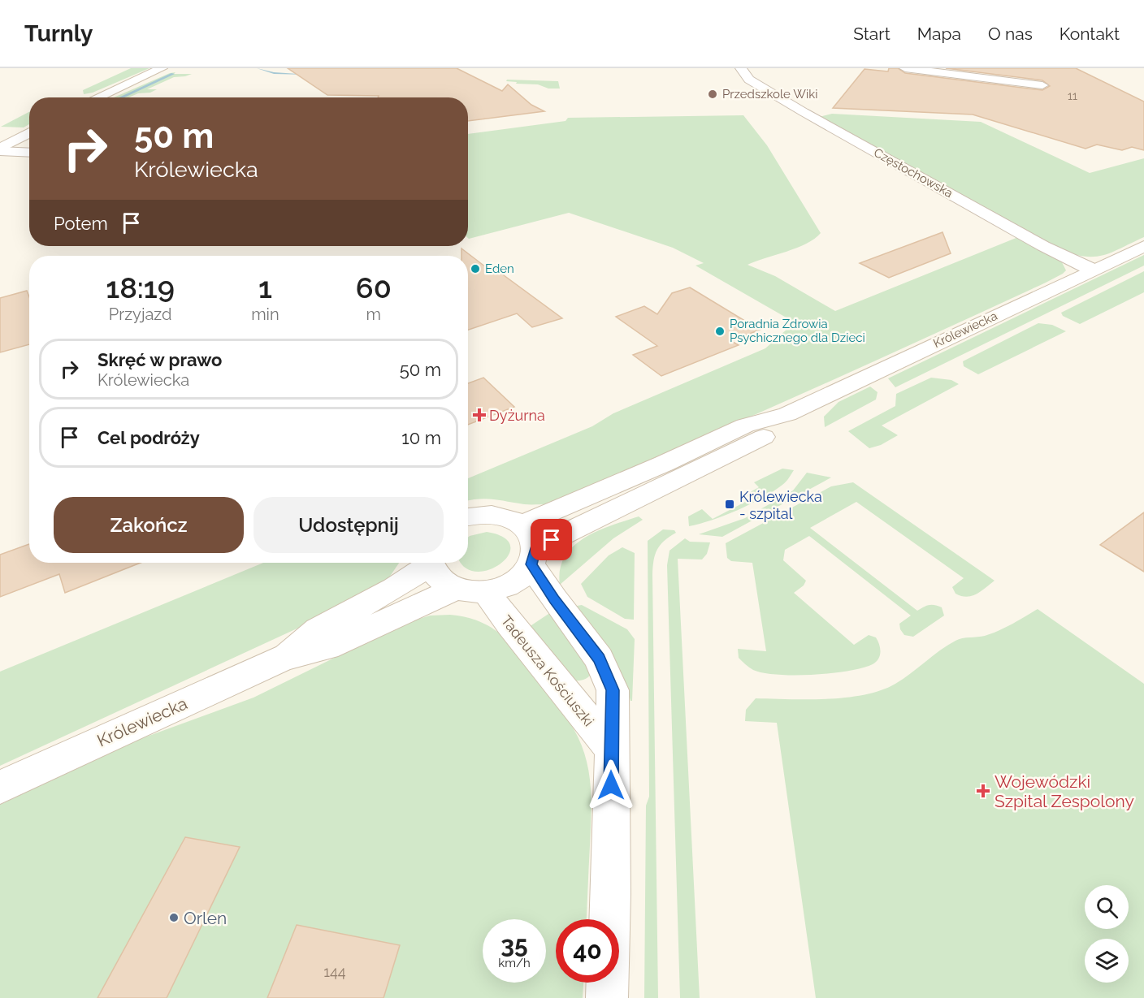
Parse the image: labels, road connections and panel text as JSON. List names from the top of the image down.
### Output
{
  "streets": {
    "street": ["Częstochowska", "Królewiecka", "Tadeusza Kościuszki"]
  },
  "crossings": [
    ["Częstochowska", "Królewiecka"],
    ["Królewiecka", "Tadeusza Kościuszki"]
  ],
  "places": {
    "other": [
      "Przedszkole Wiki",
      "Eden",
      "Poradnia Zdrowia Psychicznego dla Dzieci",
      "Orlen"
    ],
    "health": ["Dyżurna", "Wojewódzki Szpital Zespolony"],
    "transit": ["Królewiecka - szpital"]
  },
  "house_numbers": ["11", "144"],
  "page": {
    "header": "Turnly",
    "nav": [
      "Start",
      "Mapa",
      "O nas",
      "Kontakt"
    ],
    "turn": ["50 m", "Królewiecka"],
    "then": "Potem",
    "eta": [
      "18:19",
      "Przyjazd",
      "1",
      "min",
      "60",
      "m"
    ],
    "list": [
      {
        "name": "Skręć w prawo",
        "note": "Królewiecka",
        "value": "50 m"
      },
      {
        "name": "Cel podróży",
        "value": "10 m"
      }
    ],
    "buttons": ["Zakończ", "Udostępnij"],
    "speed": "35 km/h",
    "limit": "40"
  }
}
